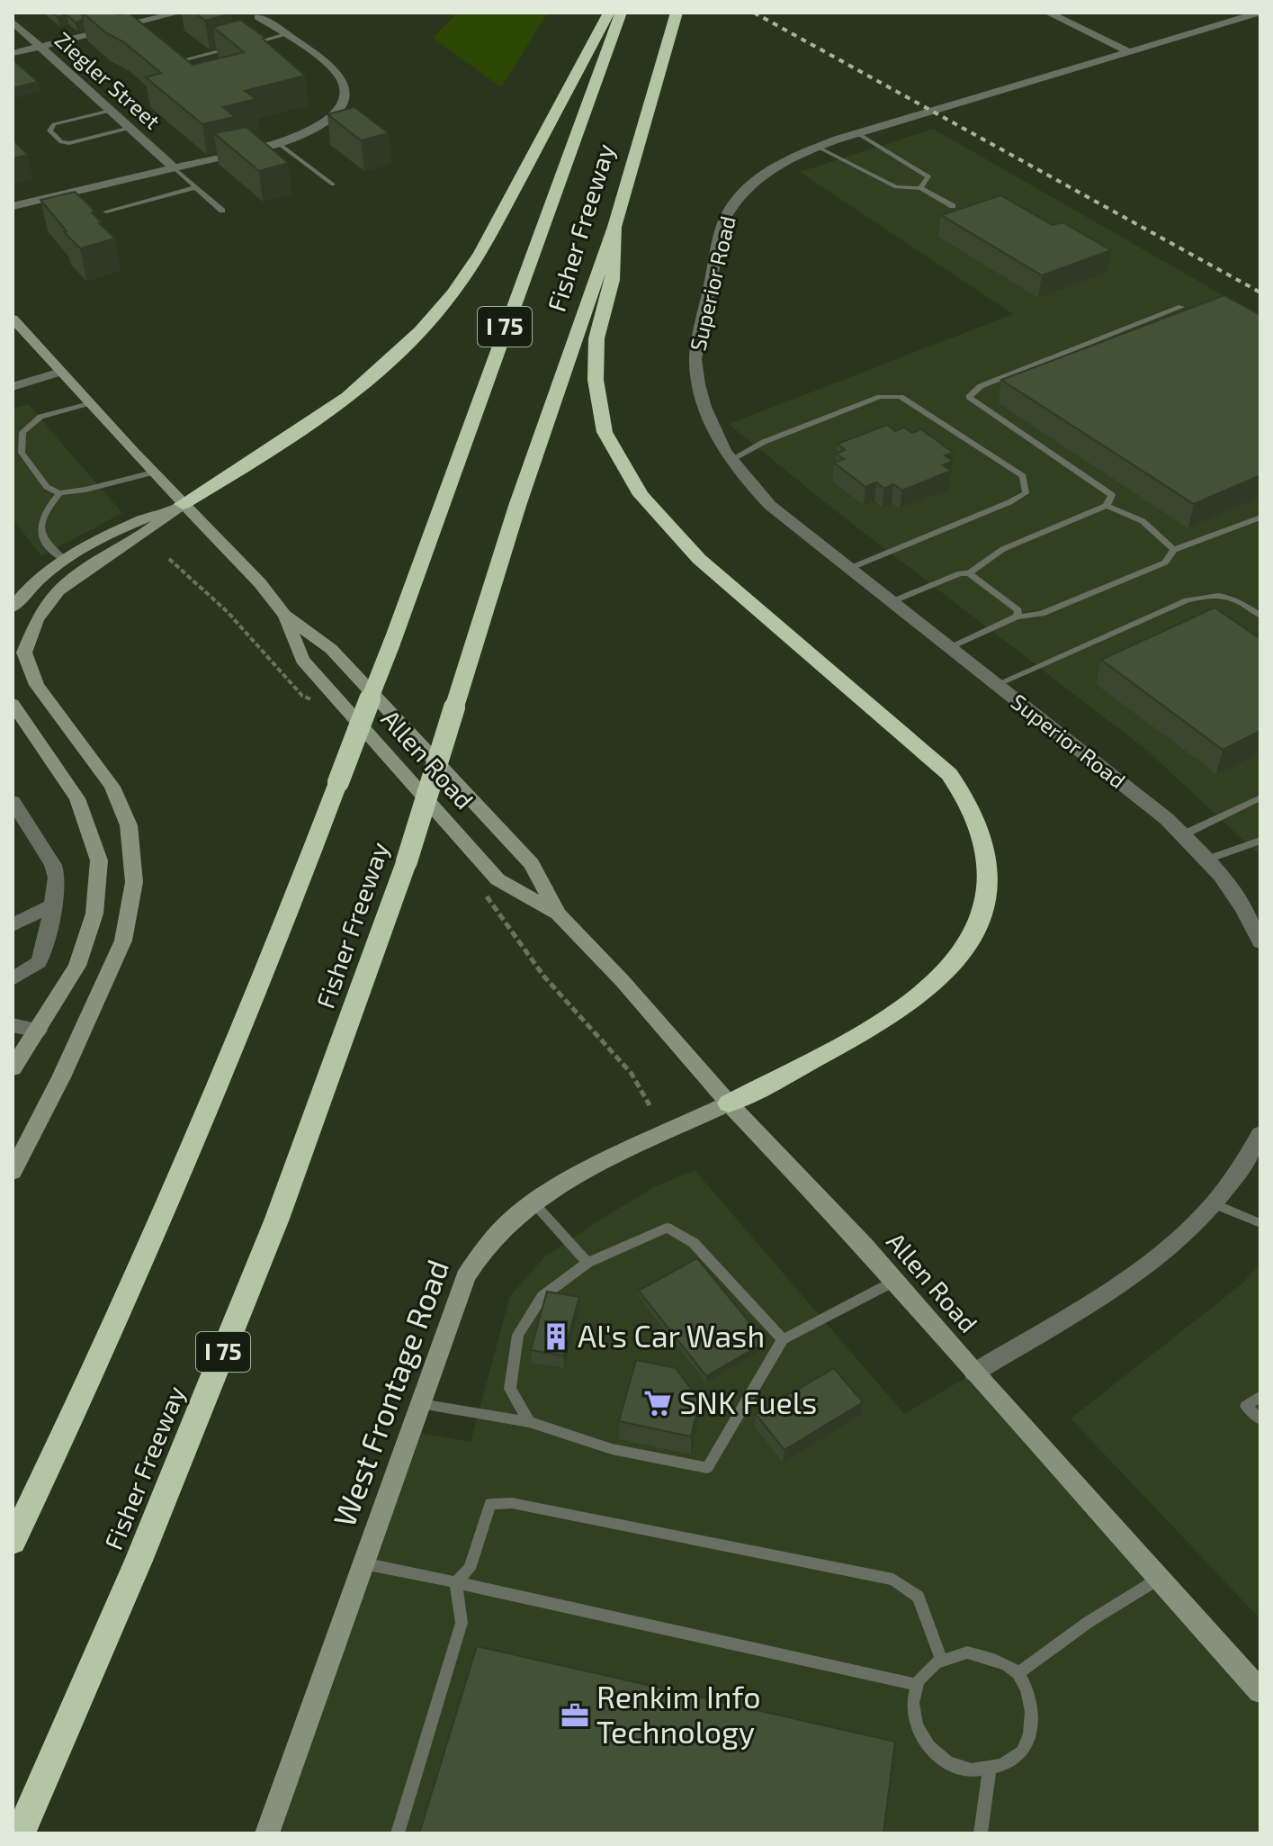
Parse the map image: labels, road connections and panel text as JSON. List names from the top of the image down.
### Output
{
  "streets": {
    "highway": ["Fisher Freeway", "I 75"],
    "main road": ["Allen Road", "West Frontage Road"],
    "street": ["Ziegler Street", "Superior Road"]
  },
  "crossings": [
    ["Allen Road", "West Frontage Road"]
  ],
  "places": {
    "building": ["Al's Car Wash"],
    "supermarket": ["SNK Fuels"],
    "office": ["Renkim Info Technology"]
  }
}
